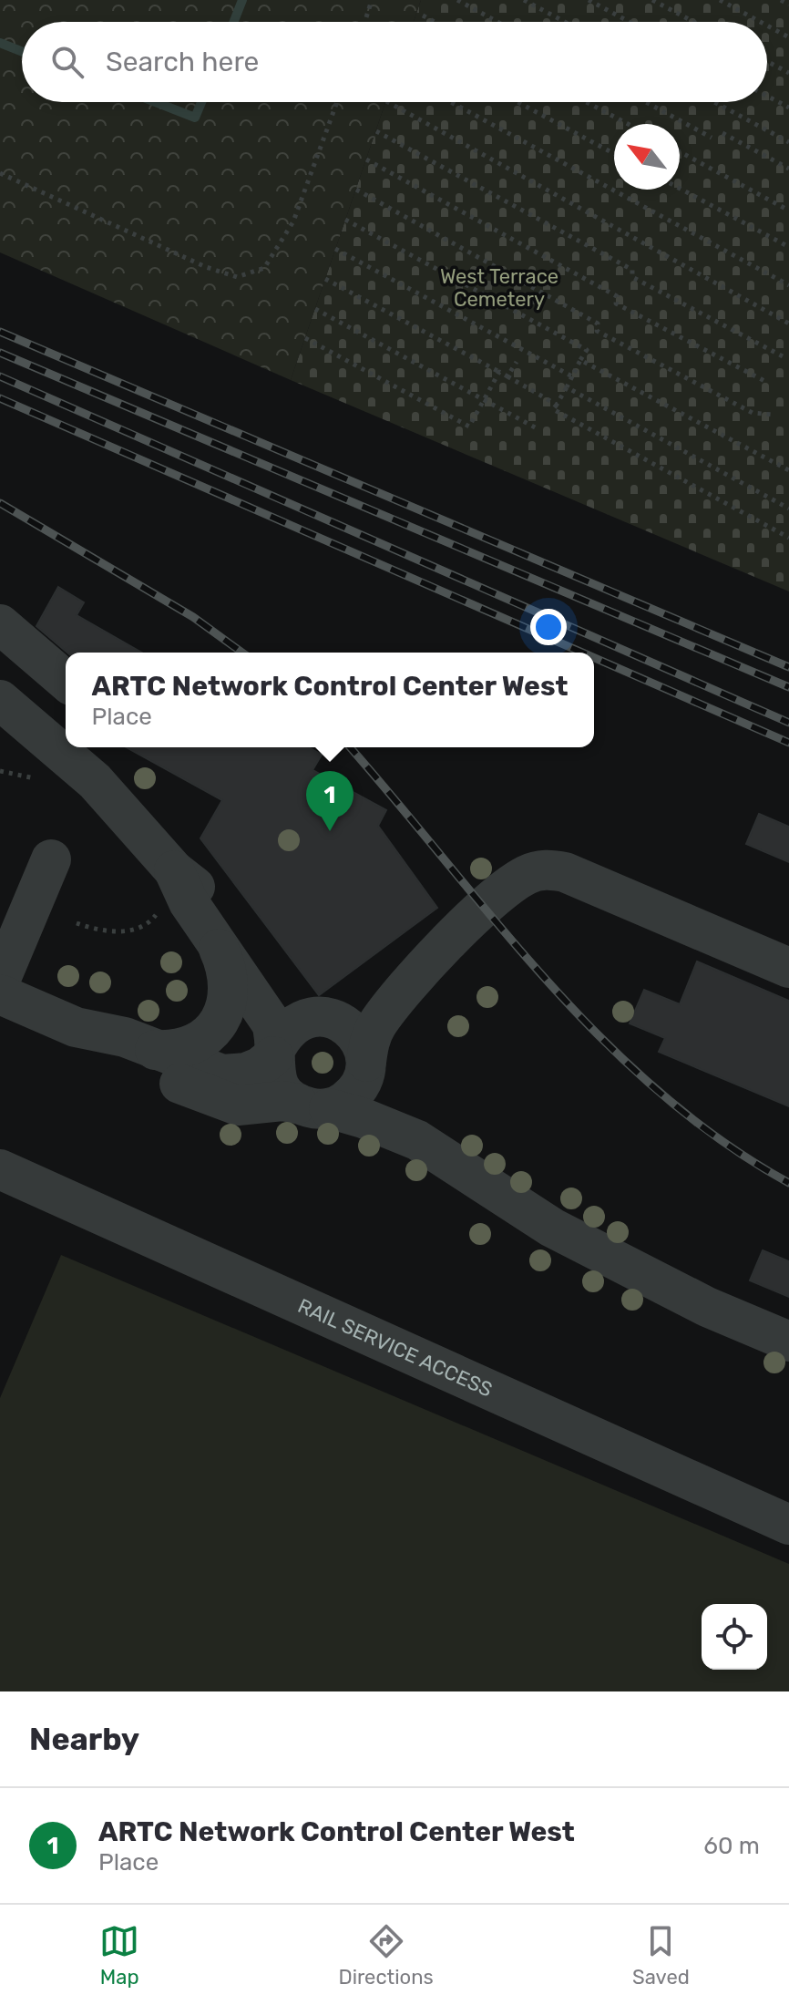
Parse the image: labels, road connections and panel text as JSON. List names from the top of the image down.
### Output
{
  "streets": {
    "lane": ["RAIL SERVICE ACCESS"]
  },
  "parks": ["West Terrace Cemetery"],
  "north": "top left",
  "page": {
    "search": "Search here",
    "popup": ["ARTC Network Control Center West", "Place"],
    "pins": "1",
    "heading": "Nearby",
    "list": [
      {
        "mark": "1",
        "name": "ARTC Network Control Center West",
        "note": "Place",
        "value": "60 m"
      }
    ],
    "nav": ["Map", "Directions", "Saved"]
  }
}
